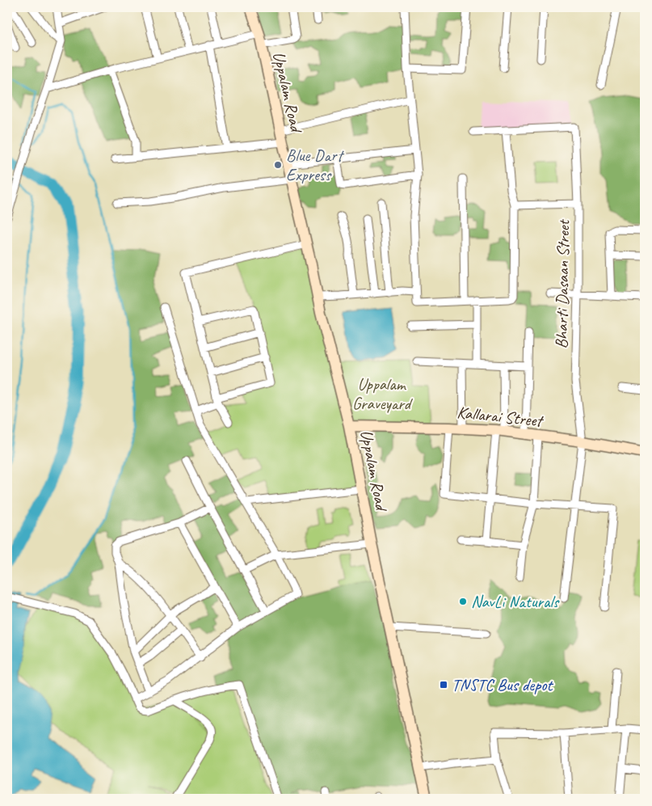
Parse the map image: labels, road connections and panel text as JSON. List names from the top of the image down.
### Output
{
  "streets": {
    "main road": ["Uppalam Road", "Kallarai Street"],
    "street": ["Bharti Dasaan Street"]
  },
  "crossings": [
    ["Uppalam Road", "Kallarai Street"],
    ["Bharti Dasaan Street", "Kallarai Street"]
  ],
  "parks": ["Uppalam Graveyard"],
  "places": {
    "other": ["Blue Dart Express", "NavLi Naturals"],
    "transit": ["TNSTC Bus depot"]
  }
}
